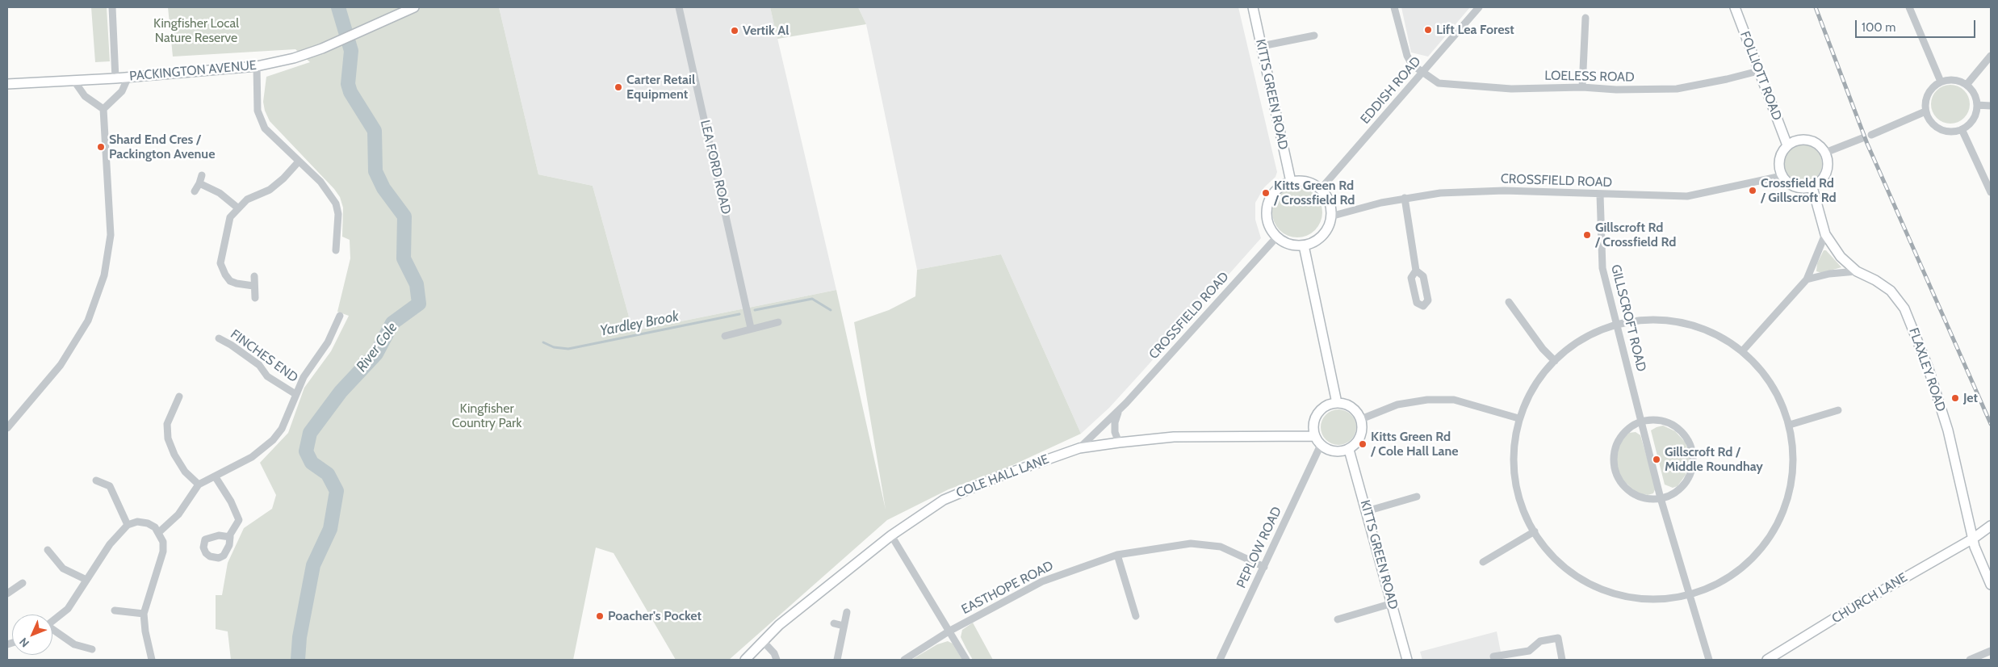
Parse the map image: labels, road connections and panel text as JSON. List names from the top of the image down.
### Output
{
  "streets": {
    "street": [
      "PACKINGTON AVENUE",
      "FOLLIOTT ROAD",
      "LOELESS ROAD",
      "EDDISH ROAD",
      "KITTS GREEN ROAD",
      "LEA FORD ROAD",
      "CROSSFIELD ROAD",
      "GILLSCROFT ROAD",
      "FINCHES END",
      "FLAXLEY ROAD",
      "COLE HALL LANE",
      "PEPLOW ROAD",
      "EASTHOPE ROAD",
      "CHURCH LANE"
    ]
  },
  "crossings": [
    ["FOLLIOTT ROAD", "LOELESS ROAD"],
    ["FOLLIOTT ROAD", "CROSSFIELD ROAD"],
    ["FOLLIOTT ROAD", "FLAXLEY ROAD"],
    ["LOELESS ROAD", "EDDISH ROAD"],
    ["EDDISH ROAD", "KITTS GREEN ROAD"],
    ["EDDISH ROAD", "CROSSFIELD ROAD"],
    ["KITTS GREEN ROAD", "CROSSFIELD ROAD"],
    ["KITTS GREEN ROAD", "COLE HALL LANE"],
    ["KITTS GREEN ROAD", "PEPLOW ROAD"],
    ["CROSSFIELD ROAD", "GILLSCROFT ROAD"],
    ["CROSSFIELD ROAD", "FLAXLEY ROAD"],
    ["CROSSFIELD ROAD", "COLE HALL LANE"],
    ["FLAXLEY ROAD", "CHURCH LANE"],
    ["COLE HALL LANE", "PEPLOW ROAD"],
    ["PEPLOW ROAD", "EASTHOPE ROAD"]
  ],
  "water": ["Yardley Brook", "River Cole"],
  "parks": ["Kingfisher Local Nature Reserve", "Kingfisher Country Park"],
  "places": [
    "Lift Lea Forest",
    "Vertik Al",
    "Carter Retail Equipment",
    "Shard End Cres / Packington Avenue",
    "Crossfield Rd / Gillscroft Rd",
    "Kitts Green Rd / Crossfield Rd",
    "Gillscroft Rd / Crossfield Rd",
    "Jet",
    "Kitts Green Rd / Cole Hall Lane",
    "Gillscroft Rd / Middle Roundhay",
    "Poacher's Pocket"
  ],
  "scale_bar": "100 m",
  "north": "bottom left"
}
